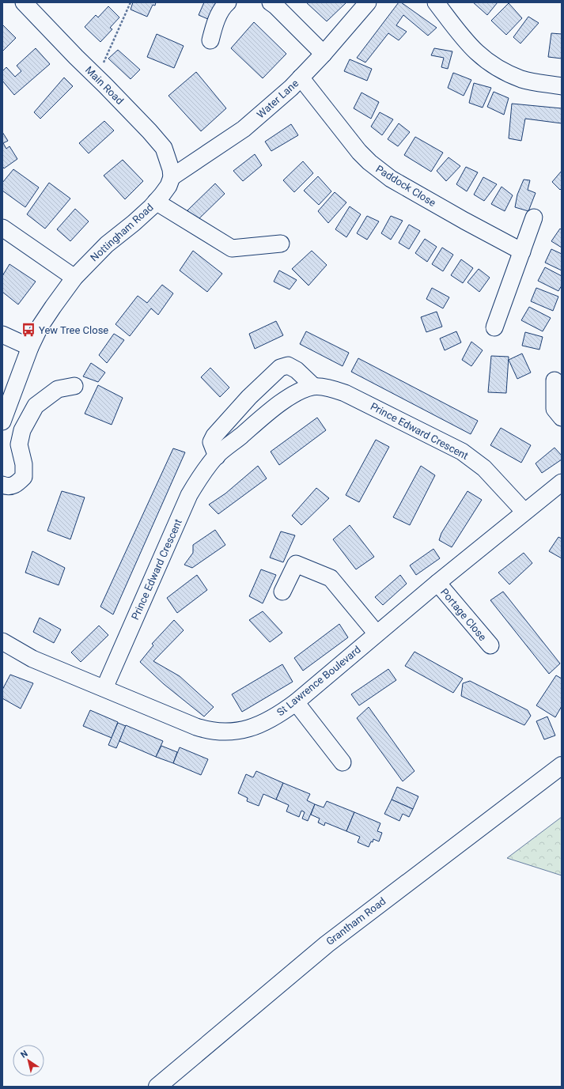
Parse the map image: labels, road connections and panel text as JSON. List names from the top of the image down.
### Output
{
  "streets": {
    "highway": ["Grantham Road"],
    "street": [
      "Main Road",
      "Water Lane",
      "Paddock Close",
      "Nottingham Road",
      "Prince Edward Crescent",
      "Portage Close",
      "St Lawrence Boulevard"
    ]
  },
  "crossings": [
    ["Main Road", "Water Lane"],
    ["Main Road", "Nottingham Road"],
    ["Water Lane", "Paddock Close"],
    ["Water Lane", "Nottingham Road"],
    ["Prince Edward Crescent", "St Lawrence Boulevard"],
    ["Portage Close", "St Lawrence Boulevard"]
  ],
  "places": {
    "bus stop": ["Yew Tree Close"]
  },
  "north": "top left"
}
